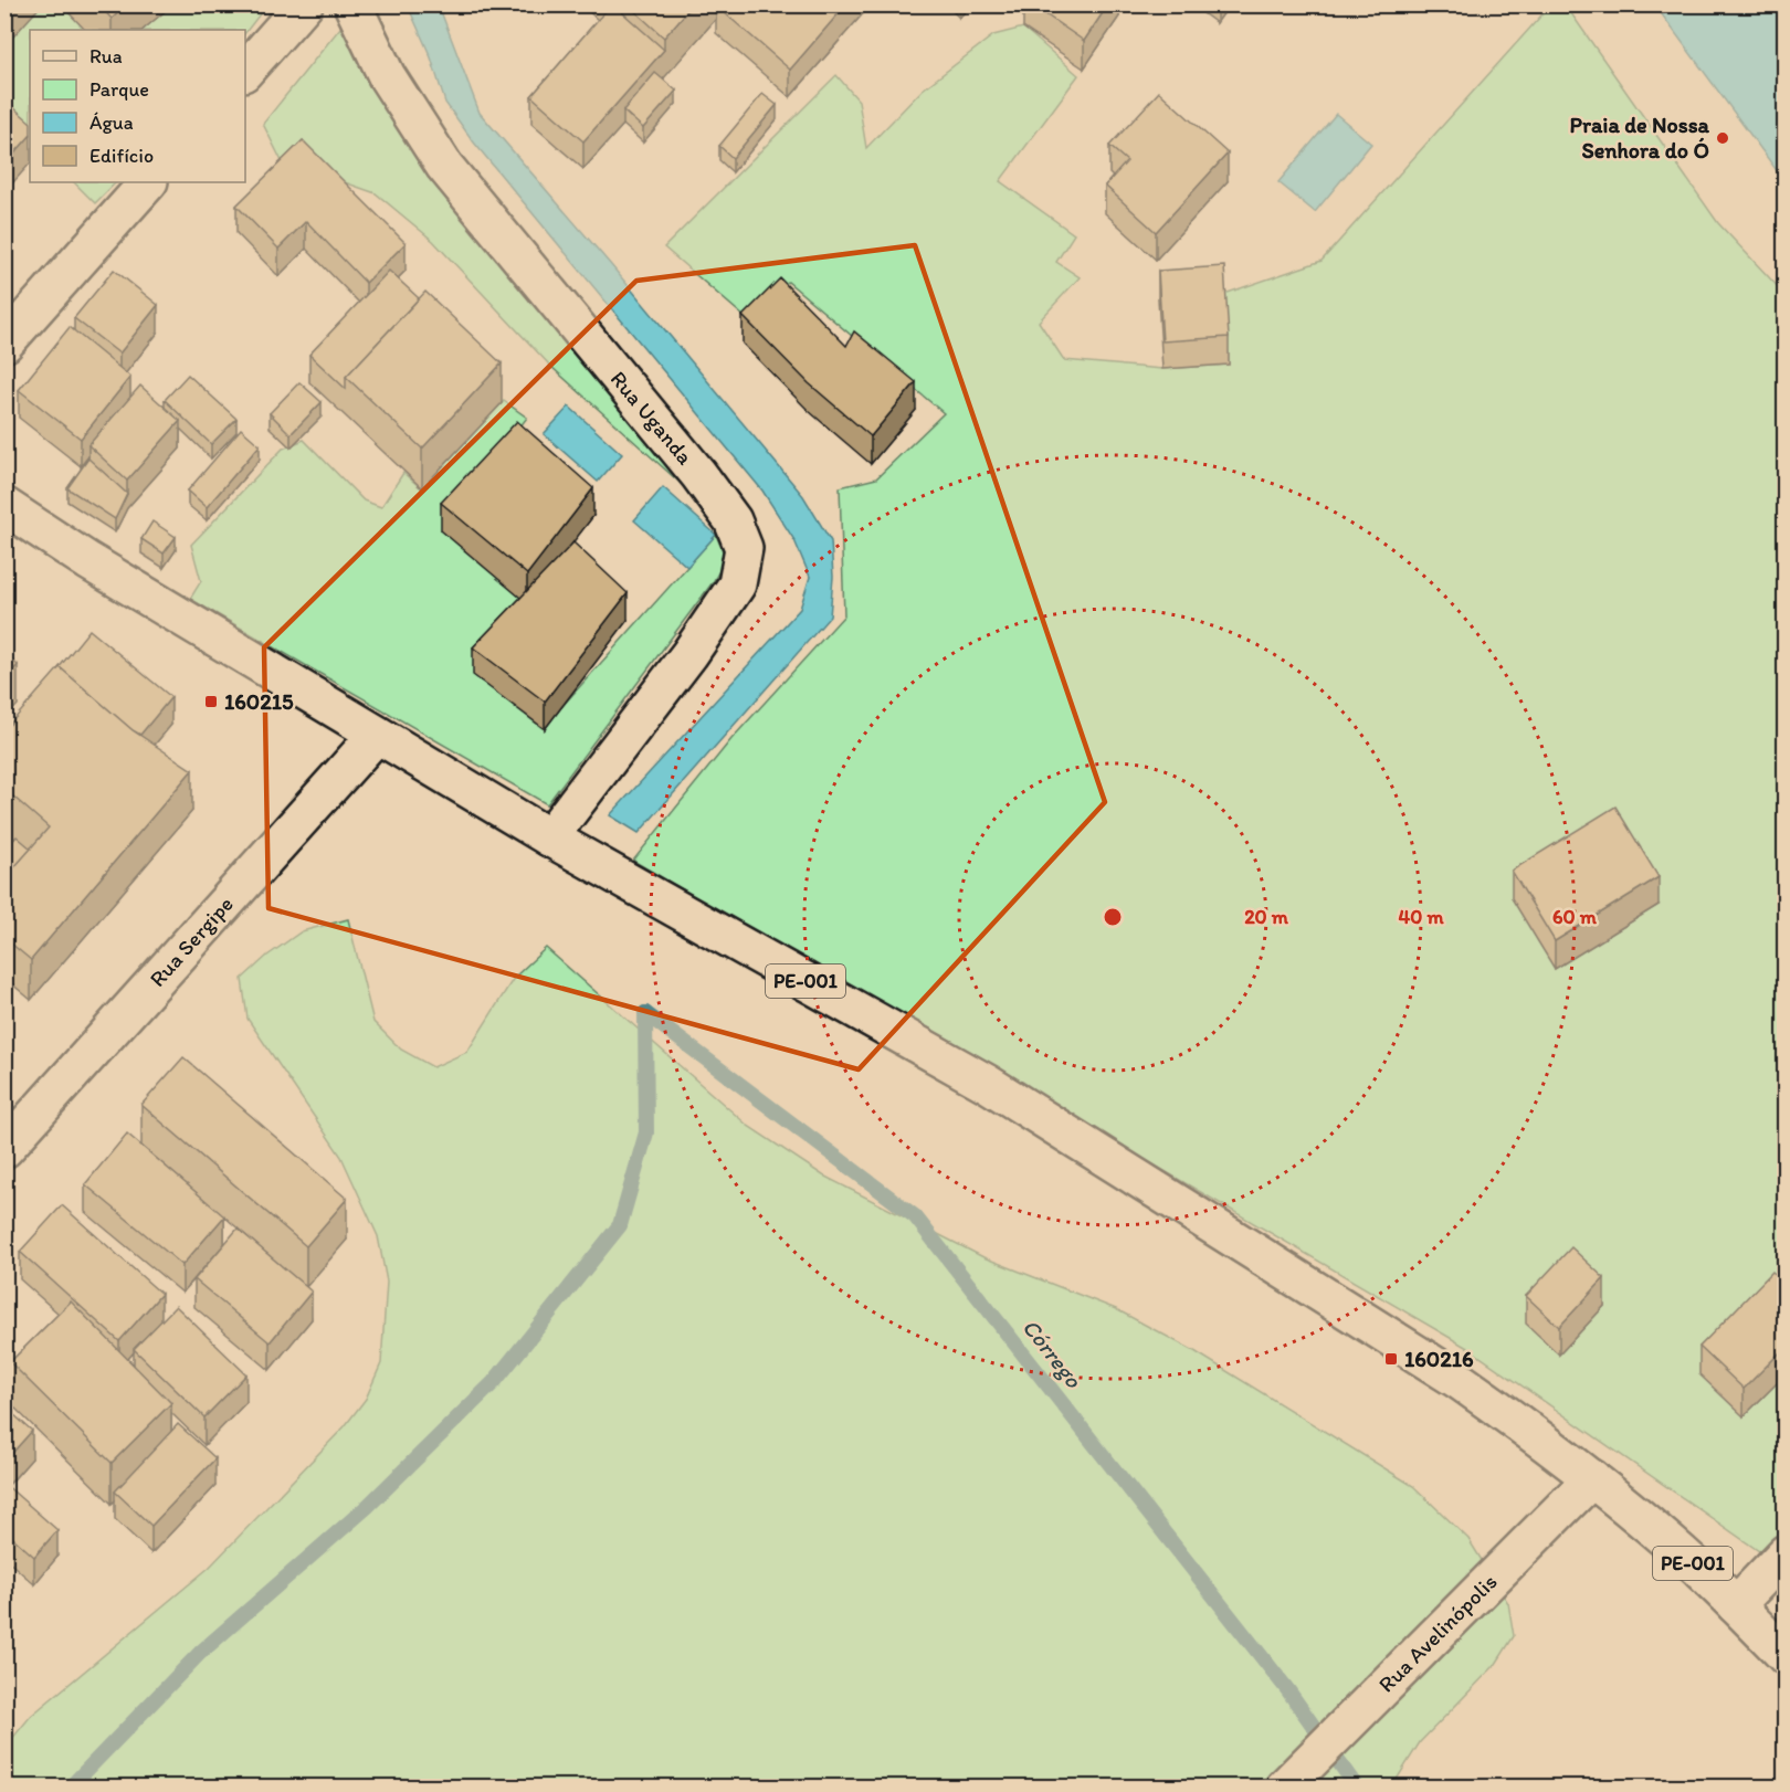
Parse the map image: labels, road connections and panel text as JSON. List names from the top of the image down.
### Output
{
  "streets": {
    "street": [
      "Rua Uganda",
      "Rua Sergipe",
      "PE-001",
      "Rua Avelinópolis"
    ]
  },
  "crossings": [
    ["Rua Uganda", "PE-001"],
    ["Rua Sergipe", "PE-001"],
    ["PE-001", "Rua Avelinópolis"]
  ],
  "water": ["Córrego"],
  "places": {
    "other": ["Praia de Nossa Senhora do Ó"],
    "transit": ["160215", "160216"]
  },
  "legend": [
    "Rua",
    "Parque",
    "Água",
    "Edifício"
  ],
  "rings": ["20 m", "40 m", "60 m"]
}
